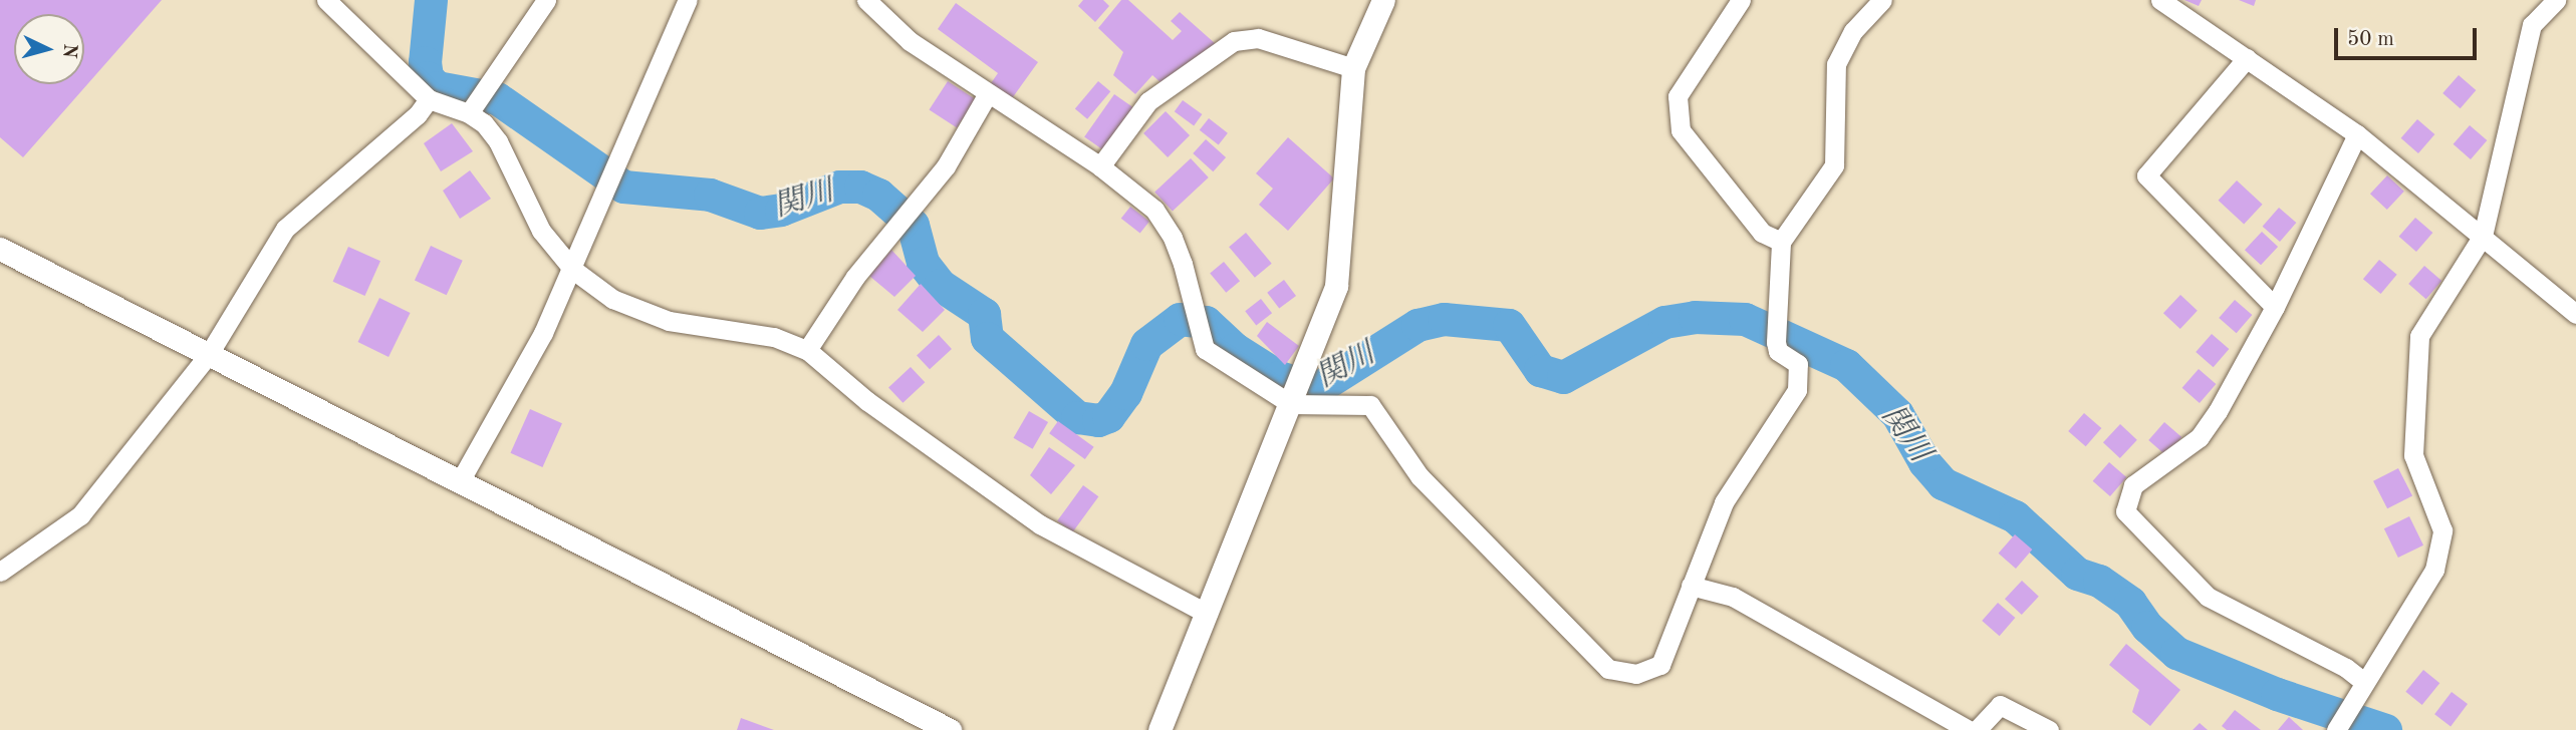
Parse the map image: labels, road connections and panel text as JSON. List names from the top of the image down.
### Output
{
  "water": ["関川"],
  "scale_bar": "50 m",
  "north": "right"
}
